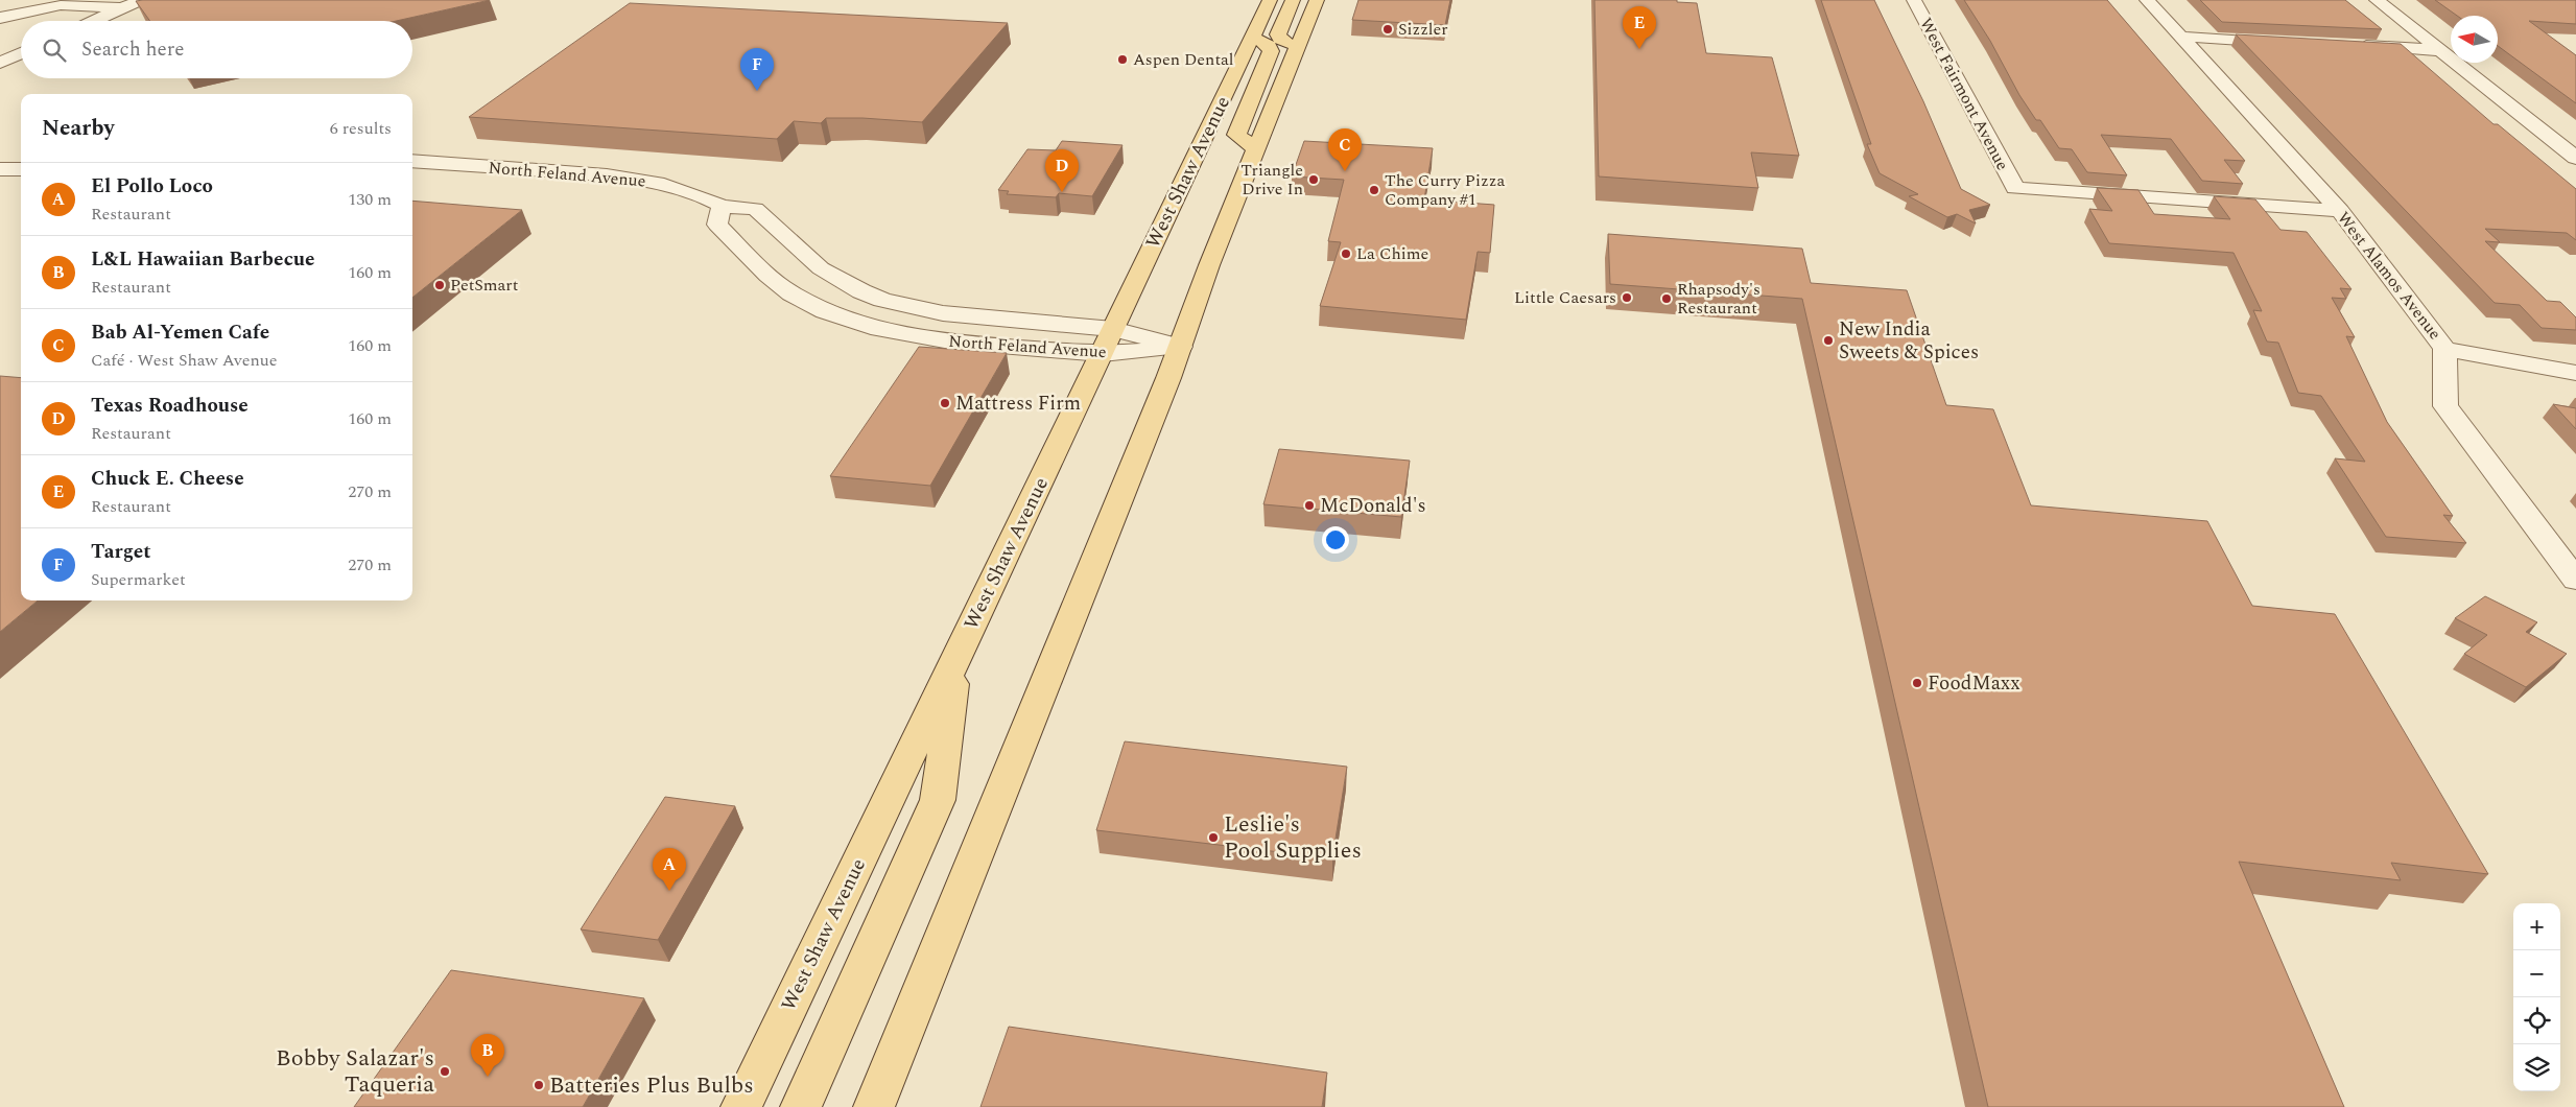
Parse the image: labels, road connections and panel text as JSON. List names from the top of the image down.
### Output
{
  "streets": {
    "main road": ["West Shaw Avenue"],
    "street": ["West Fairmont Avenue", "North Feland Avenue", "West Alamos Avenue"]
  },
  "crossings": [
    ["West Fairmont Avenue", "West Alamos Avenue"],
    ["West Shaw Avenue", "North Feland Avenue"]
  ],
  "places": [
    "Sizzler",
    "Aspen Dental",
    "Triangle Drive In",
    "The Curry Pizza Company #1",
    "La Chime",
    "PetSmart",
    "Little Caesars",
    "Rhapsody's Restaurant",
    "New India Sweets & Spices",
    "Mattress Firm",
    "McDonald's",
    "FoodMaxx",
    "Leslie's Pool Supplies",
    "Bobby Salazar's Taqueria",
    "Batteries Plus Bulbs"
  ],
  "north": "left",
  "page": {
    "pins": [
      "E",
      "F",
      "C",
      "D",
      "A",
      "B"
    ],
    "search": "Search here",
    "heading": ["Nearby", "6 results"],
    "list": [
      {
        "mark": "A",
        "name": "El Pollo Loco",
        "note": "Restaurant",
        "value": "130 m"
      },
      {
        "mark": "B",
        "name": "L&L Hawaiian Barbecue",
        "note": "Restaurant",
        "value": "160 m"
      },
      {
        "mark": "C",
        "name": "Bab Al-Yemen Cafe",
        "note": "Café · West Shaw Avenue",
        "value": "160 m"
      },
      {
        "mark": "D",
        "name": "Texas Roadhouse",
        "note": "Restaurant",
        "value": "160 m"
      },
      {
        "mark": "E",
        "name": "Chuck E. Cheese",
        "note": "Restaurant",
        "value": "270 m"
      },
      {
        "mark": "F",
        "name": "Target",
        "note": "Supermarket",
        "value": "270 m"
      }
    ],
    "map_buttons": ["+", "−"]
  }
}
